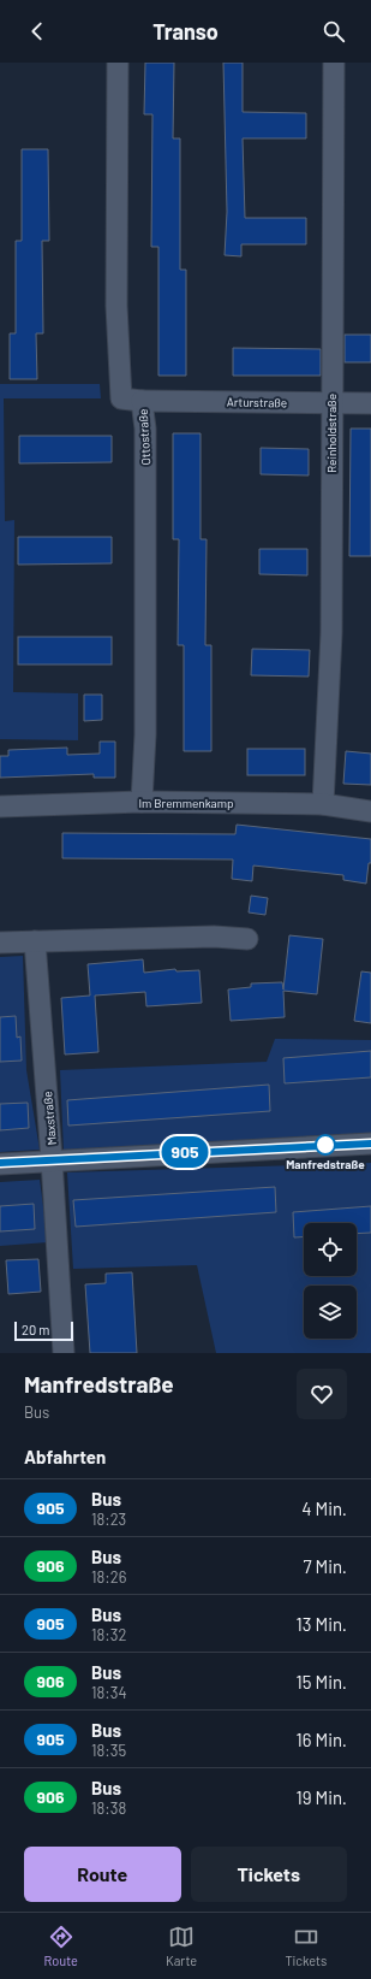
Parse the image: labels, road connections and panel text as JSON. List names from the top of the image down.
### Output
{
  "streets": {
    "street": [
      "Arturstraße",
      "Reinholdstraße",
      "Ottostraße",
      "Im Bremmenkamp",
      "Maxstraße"
    ]
  },
  "crossings": [
    ["Arturstraße", "Reinholdstraße"],
    ["Arturstraße", "Ottostraße"],
    ["Reinholdstraße", "Im Bremmenkamp"],
    ["Ottostraße", "Im Bremmenkamp"]
  ],
  "places": ["Manfredstraße"],
  "lines": ["bus line 905"],
  "scale_bar": "20 m",
  "page": {
    "header": "Transo",
    "on_map": "905",
    "scale": "20 m",
    "heading": [
      ["Manfredstraße", "Bus"],
      "Abfahrten"
    ],
    "list": [
      {
        "mark": "905",
        "name": "Bus",
        "note": "18:23",
        "value": "4 Min."
      },
      {
        "mark": "906",
        "name": "Bus",
        "note": "18:26",
        "value": "7 Min."
      },
      {
        "mark": "905",
        "name": "Bus",
        "note": "18:32",
        "value": "13 Min."
      },
      {
        "mark": "906",
        "name": "Bus",
        "note": "18:34",
        "value": "15 Min."
      },
      {
        "mark": "905",
        "name": "Bus",
        "note": "18:35",
        "value": "16 Min."
      },
      {
        "mark": "906",
        "name": "Bus",
        "note": "18:38",
        "value": "19 Min."
      }
    ],
    "buttons": ["Route", "Tickets"],
    "tabs": ["Route", "Karte", "Tickets"]
  }
}
